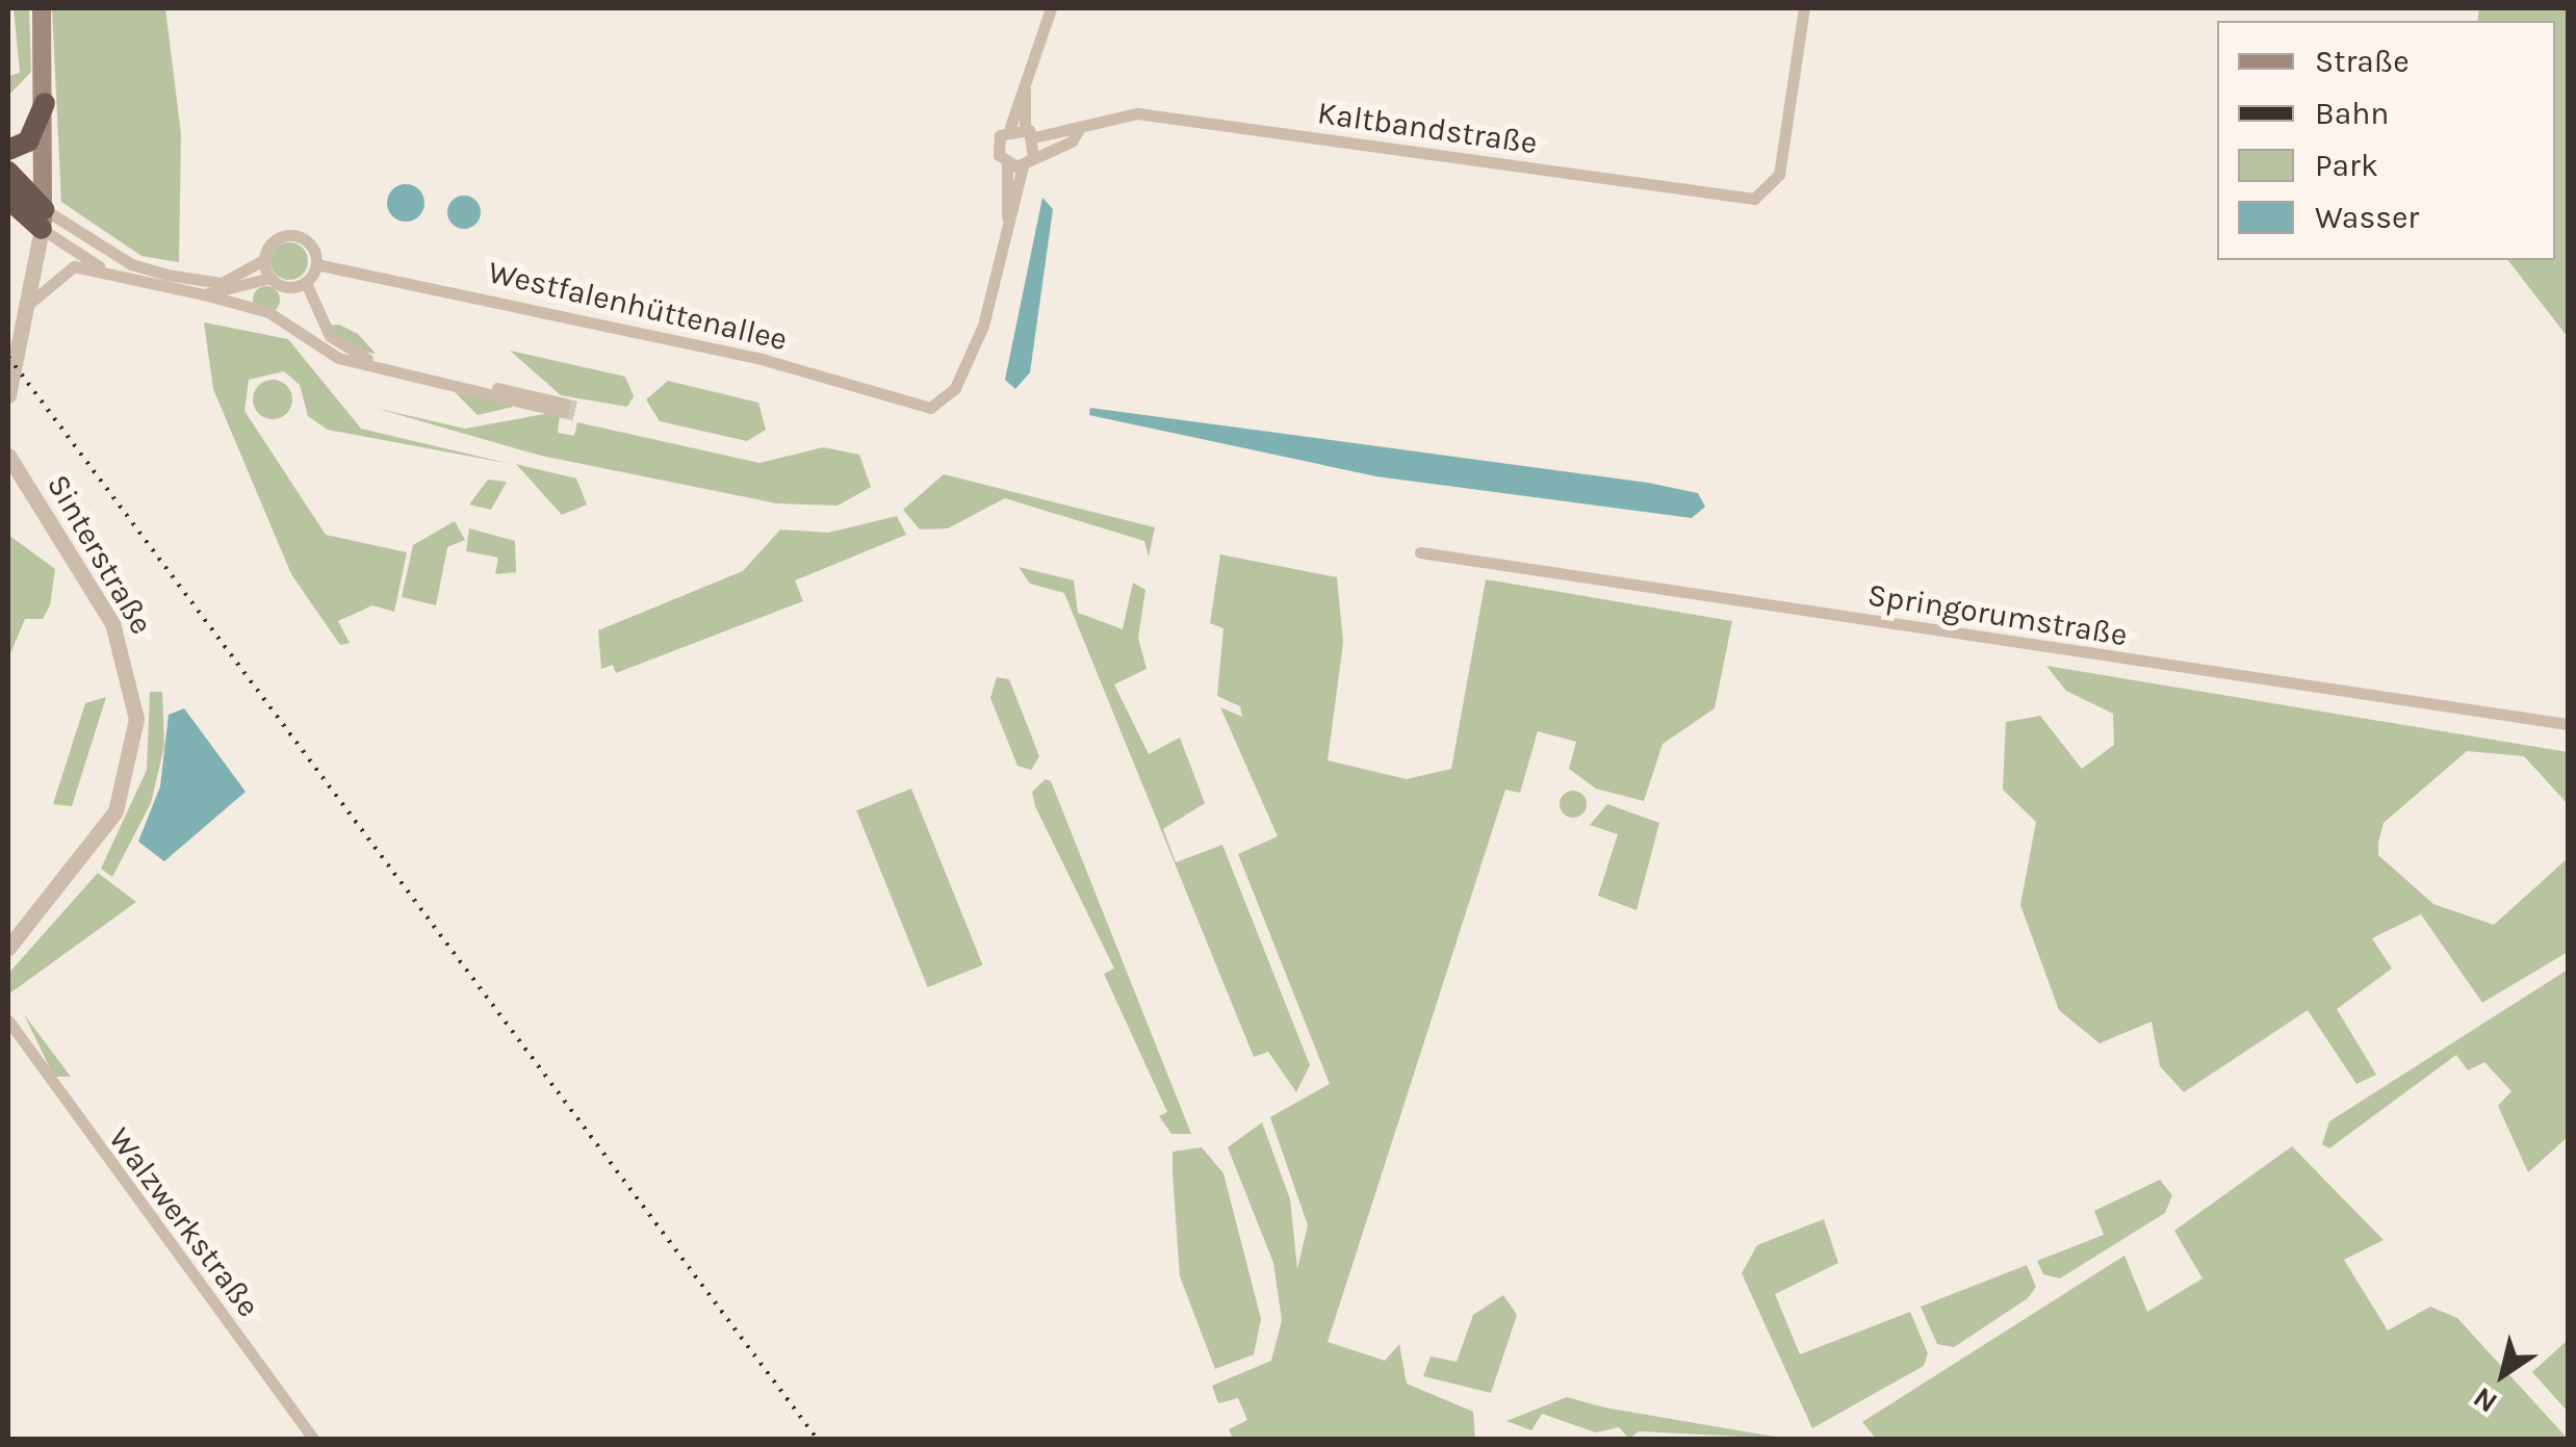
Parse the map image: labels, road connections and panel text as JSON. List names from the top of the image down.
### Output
{
  "streets": {
    "street": [
      "Kaltbandstraße",
      "Westfalenhüttenallee",
      "Sinterstraße",
      "Springorumstraße",
      "Walzwerkstraße"
    ]
  },
  "legend": [
    "Straße",
    "Bahn",
    "Park",
    "Wasser"
  ],
  "north": "bottom left"
}
